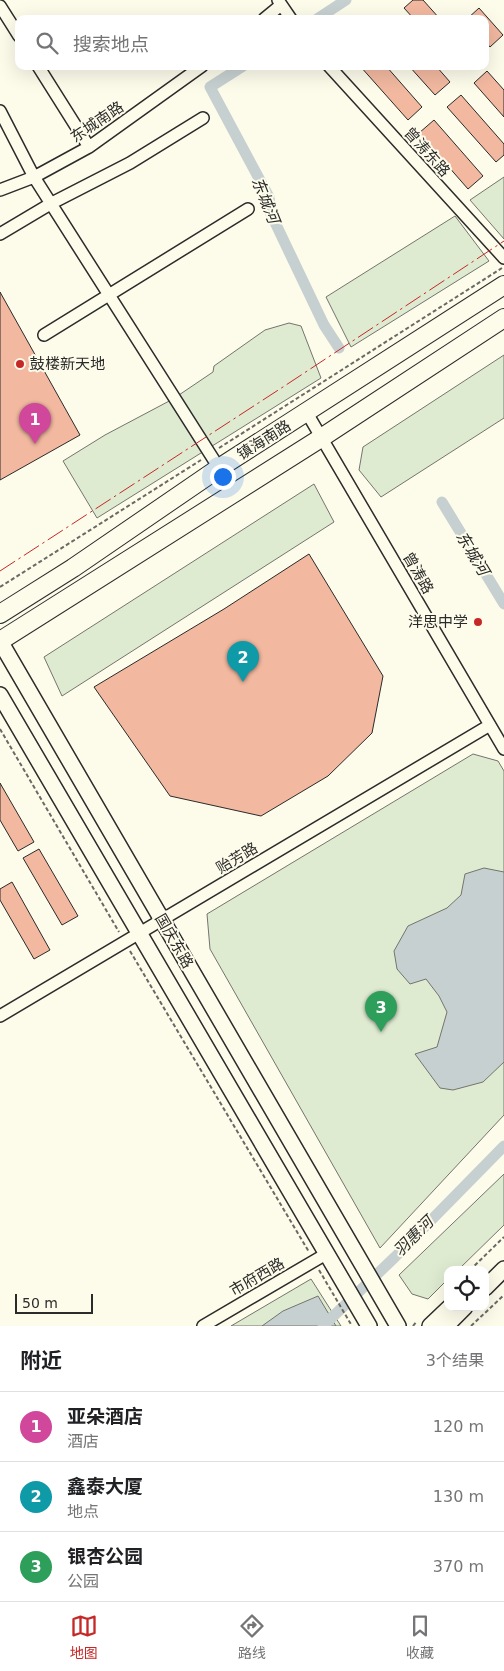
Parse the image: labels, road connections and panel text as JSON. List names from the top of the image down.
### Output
{
  "streets": {
    "highway": ["镇海南路"],
    "main road": ["国庆东路"],
    "street": [
      "东城南路",
      "曾涛东路",
      "曾涛路",
      "贻芳路",
      "市府西路"
    ]
  },
  "crossings": [
    ["镇海南路", "曾涛路"],
    ["镇海南路", "国庆东路"],
    ["曾涛路", "贻芳路"],
    ["贻芳路", "国庆东路"],
    ["国庆东路", "市府西路"]
  ],
  "water": ["东城河", "羽惠河"],
  "places": ["鼓楼新天地", "洋思中学"],
  "scale_bar": "50 m",
  "page": {
    "search": "搜索地点",
    "pins": ["1", "2", "3"],
    "scale": "50 m",
    "heading": ["附近", "3个结果"],
    "list": [
      {
        "mark": "1",
        "name": "亚朵酒店",
        "note": "酒店",
        "value": "120 m"
      },
      {
        "mark": "2",
        "name": "鑫泰大厦",
        "note": "地点",
        "value": "130 m"
      },
      {
        "mark": "3",
        "name": "银杏公园",
        "note": "公园",
        "value": "370 m"
      }
    ],
    "nav": ["地图", "路线", "收藏"]
  }
}
